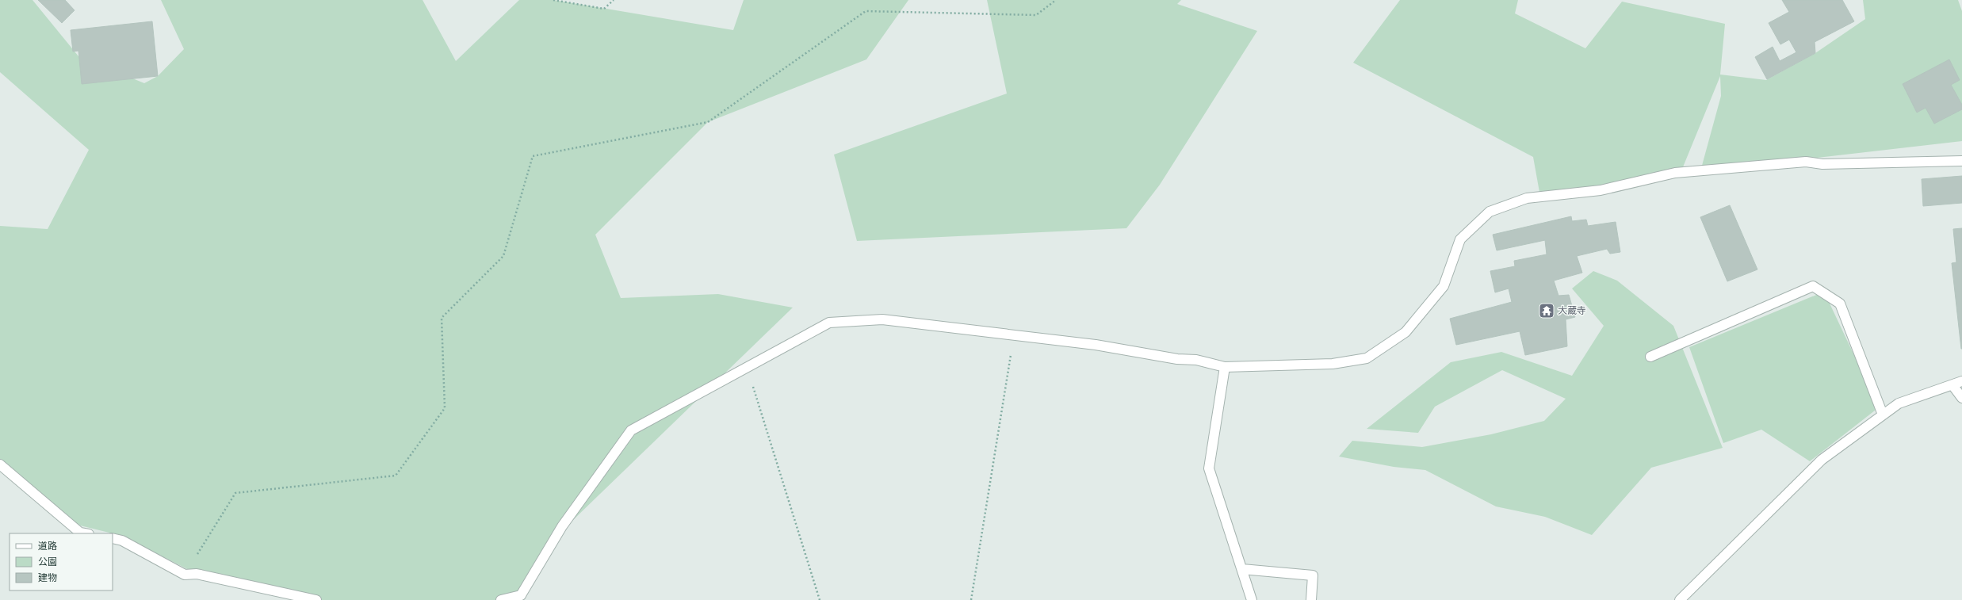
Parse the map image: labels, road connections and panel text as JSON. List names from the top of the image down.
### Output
{
  "places": {
    "temple": ["大蔵寺"]
  },
  "legend": ["道路", "公園", "建物"]
}
